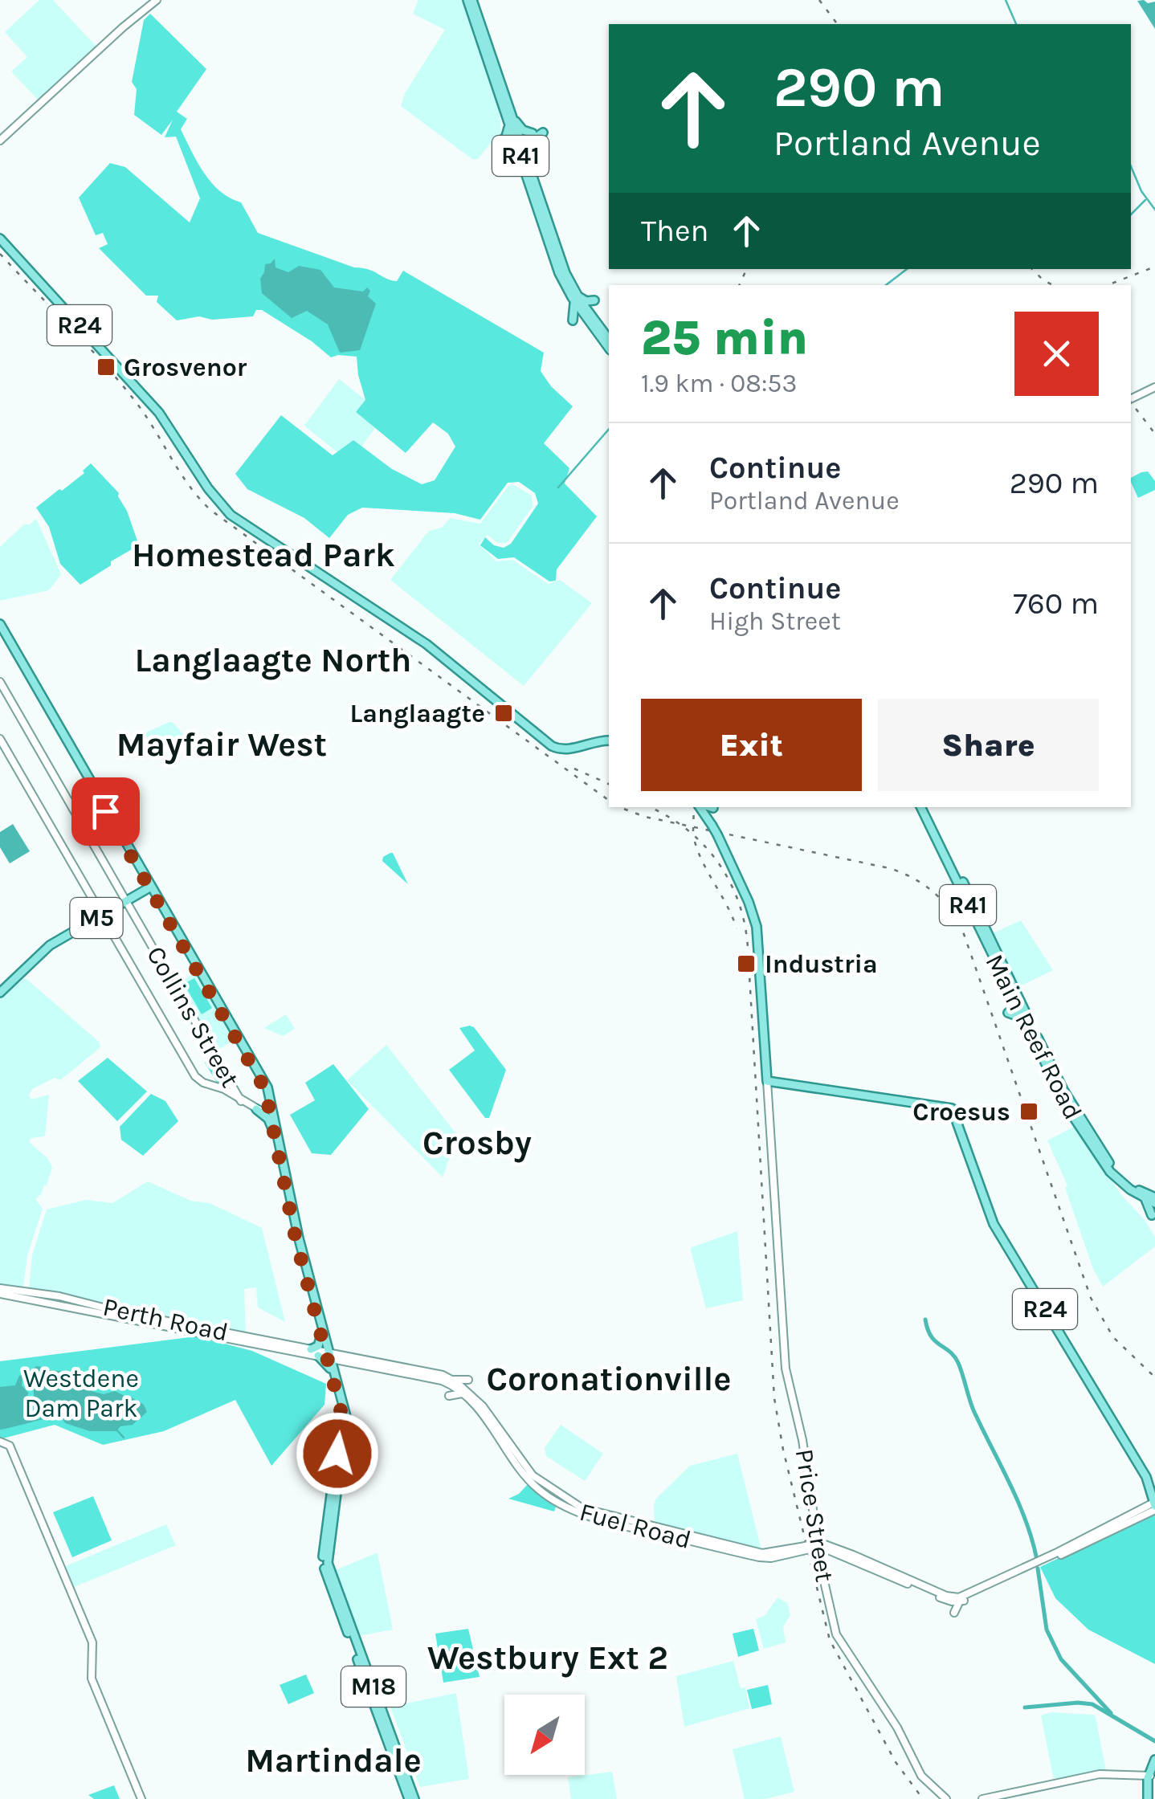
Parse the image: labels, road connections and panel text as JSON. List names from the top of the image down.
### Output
{
  "streets": {
    "main road": [
      "R41",
      "R24",
      "M5",
      "Collins Street",
      "Main Reef Road",
      "Perth Road",
      "Price Street",
      "Fuel Road",
      "M18"
    ]
  },
  "crossings": [
    ["R24", "Price Street"],
    ["M5", "Collins Street"],
    ["Perth Road", "M18"],
    ["Price Street", "Fuel Road"]
  ],
  "districts": [
    "Homestead Park",
    "Langlaagte North",
    "Mayfair West",
    "Crosby",
    "Coronationville",
    "Westbury Ext 2",
    "Martindale"
  ],
  "parks": ["Westdene Dam Park"],
  "places": {
    "transit": [
      "Grosvenor",
      "Langlaagte",
      "Industria",
      "Croesus"
    ]
  },
  "north": "bottom left",
  "page": {
    "turn": ["290 m", "Portland Avenue"],
    "then": "Then",
    "heading": ["25 min", "1.9 km · 08:53"],
    "list": [
      {
        "name": "Continue",
        "note": "Portland Avenue",
        "value": "290 m"
      },
      {
        "name": "Continue",
        "note": "High Street",
        "value": "760 m"
      }
    ],
    "buttons": ["Exit", "Share"]
  }
}
